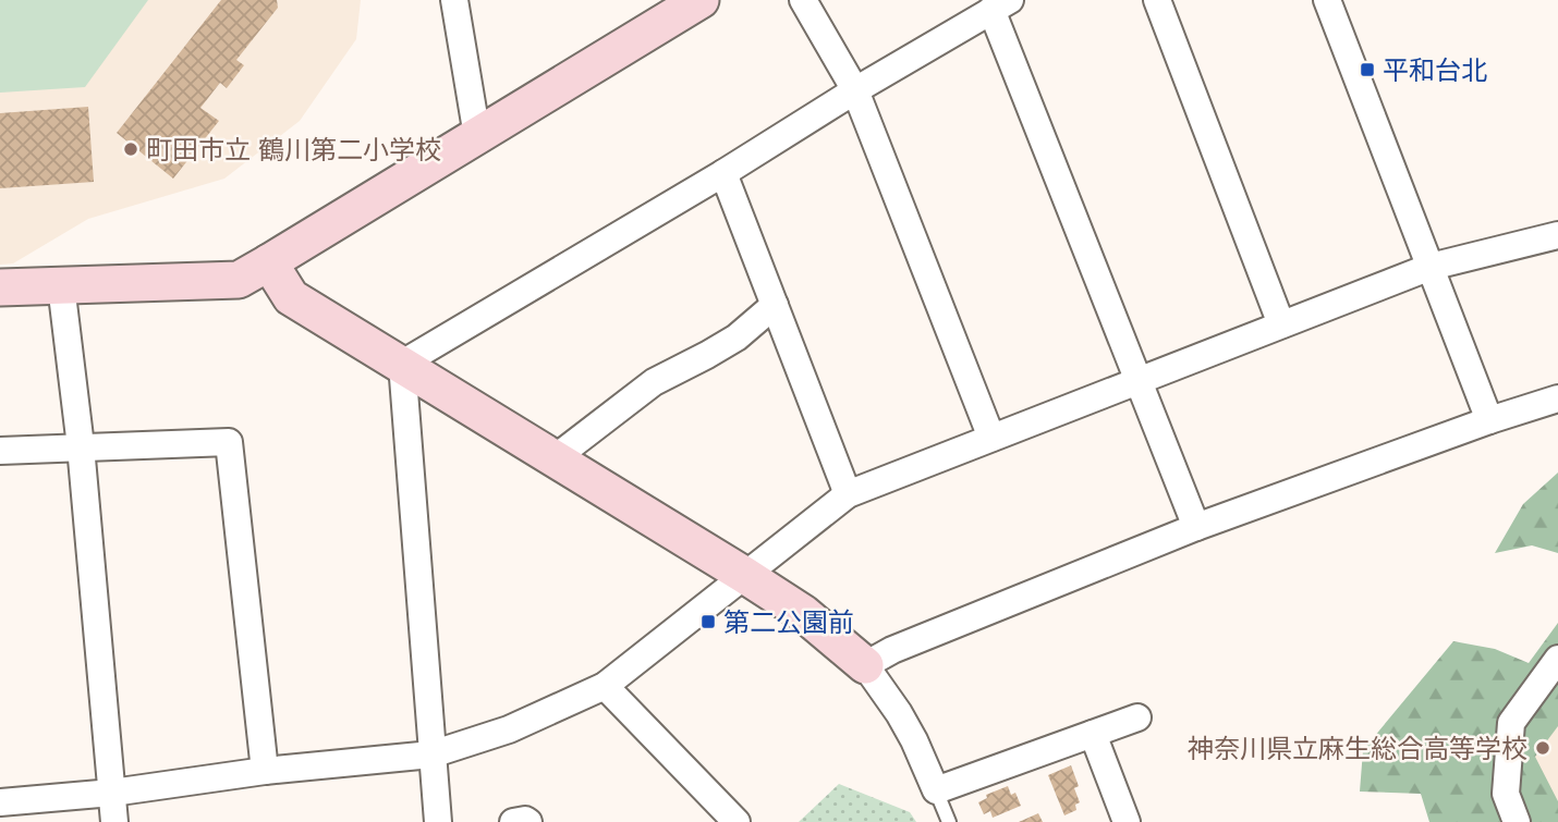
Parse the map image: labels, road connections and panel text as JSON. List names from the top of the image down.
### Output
{
  "places": {
    "transit": ["平和台北", "第二公園前"],
    "other": ["町田市立 鶴川第二小学校", "神奈川県立麻生総合高等学校"]
  }
}
